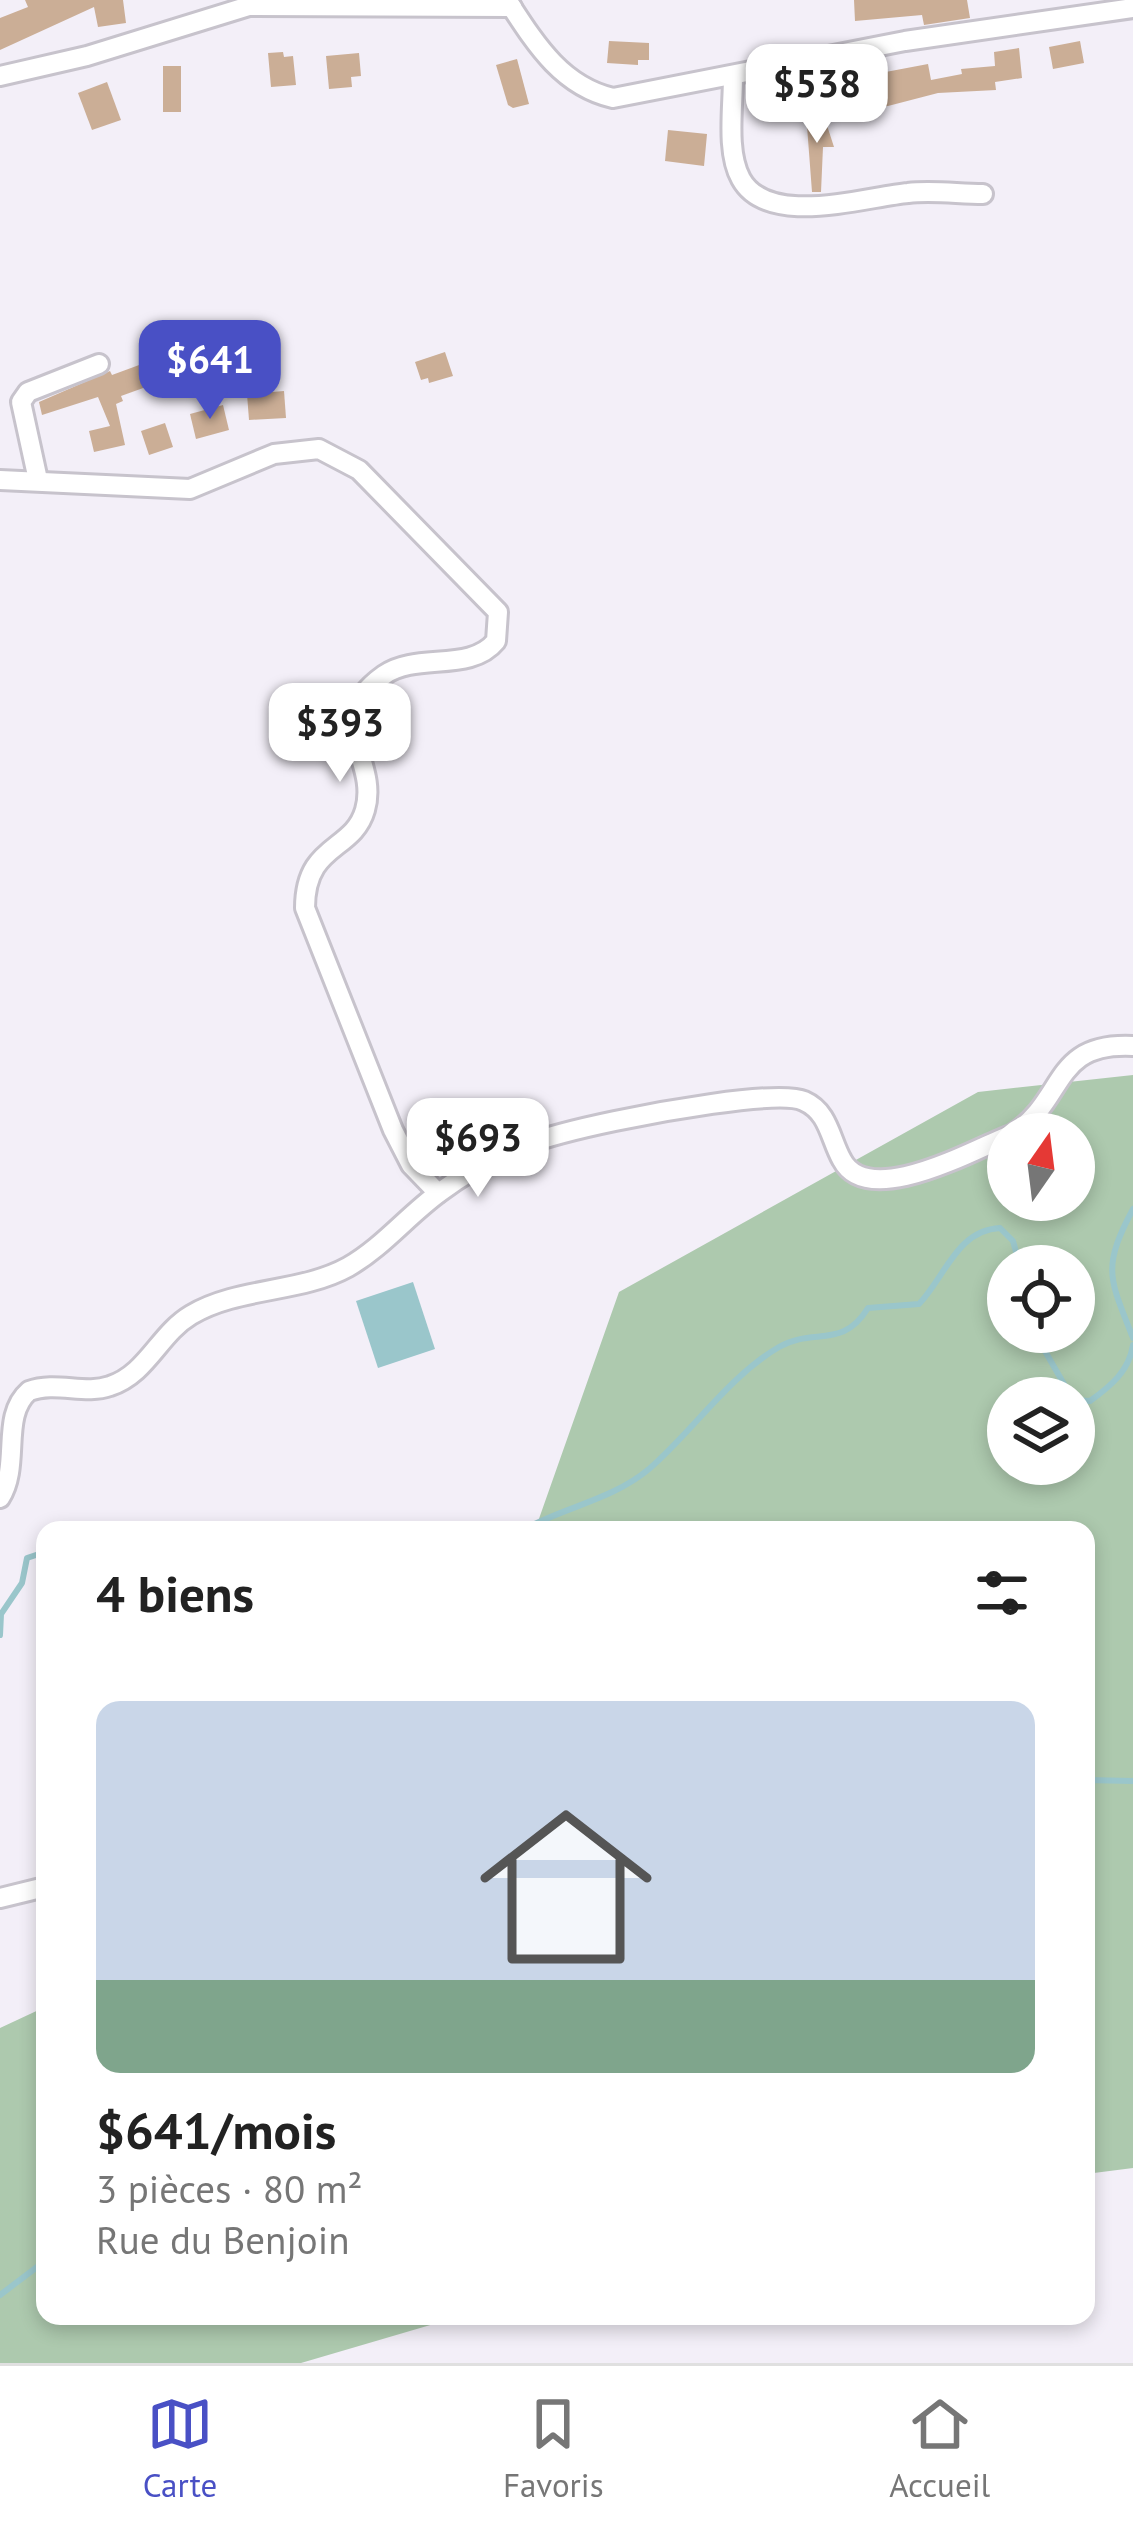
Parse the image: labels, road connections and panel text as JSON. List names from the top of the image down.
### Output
{
  "north": "top",
  "page": {
    "price": [
      "$538",
      "$641",
      "$393",
      "$693"
    ],
    "heading": "4 biens",
    "list": [
      {
        "name": "$641/mois",
        "note": "3 pièces · 80 m² · Rue du Benjoin"
      }
    ],
    "tabs": ["Carte", "Favoris", "Accueil"]
  }
}
